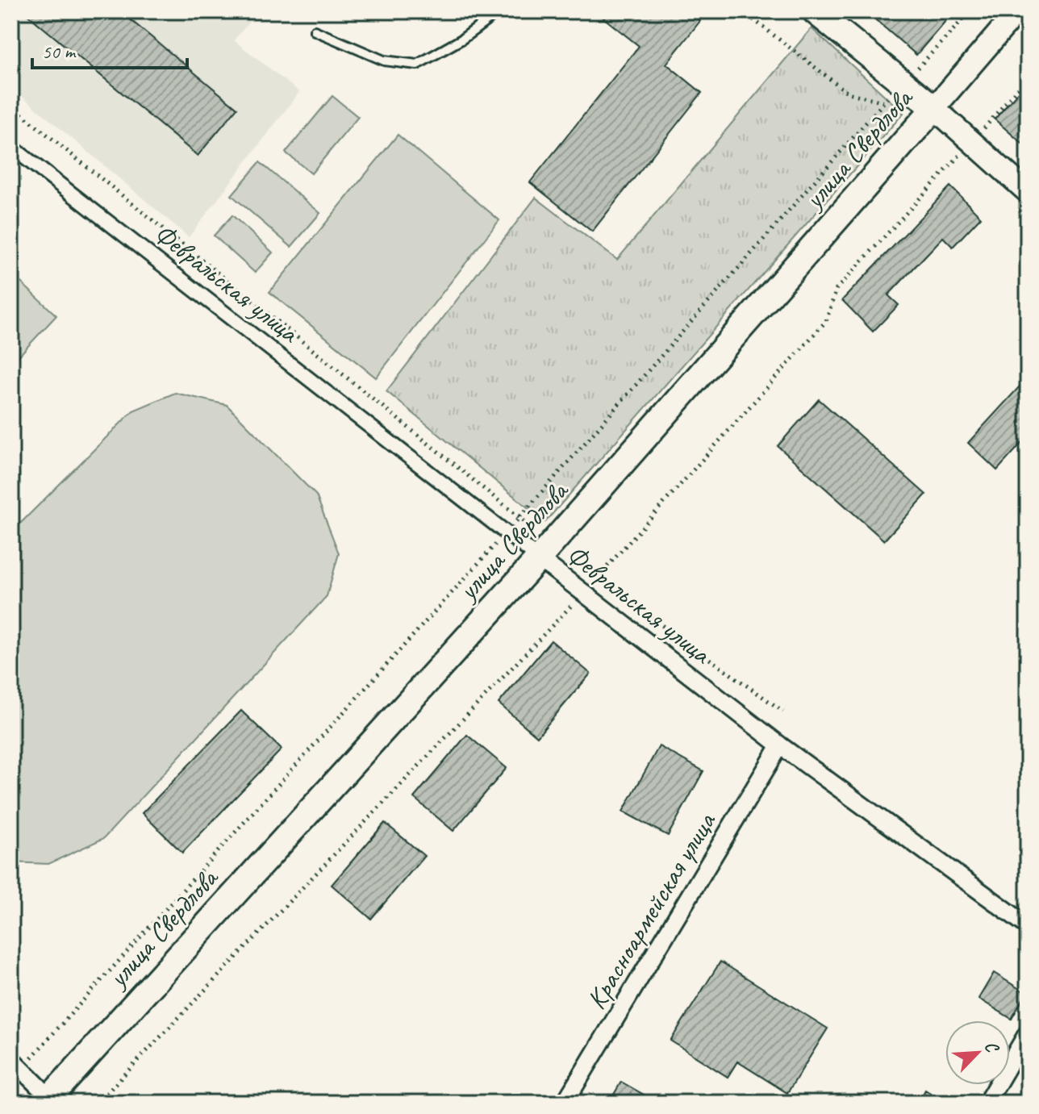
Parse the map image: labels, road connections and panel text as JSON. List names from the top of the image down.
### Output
{
  "streets": {
    "main road": ["улица Свердлова"],
    "street": ["Февральская улица", "Красноармейская улица"]
  },
  "crossings": [
    ["улица Свердлова", "Февральская улица"],
    ["Февральская улица", "Красноармейская улица"]
  ],
  "scale_bar": "50 m",
  "north": "top right"
}
